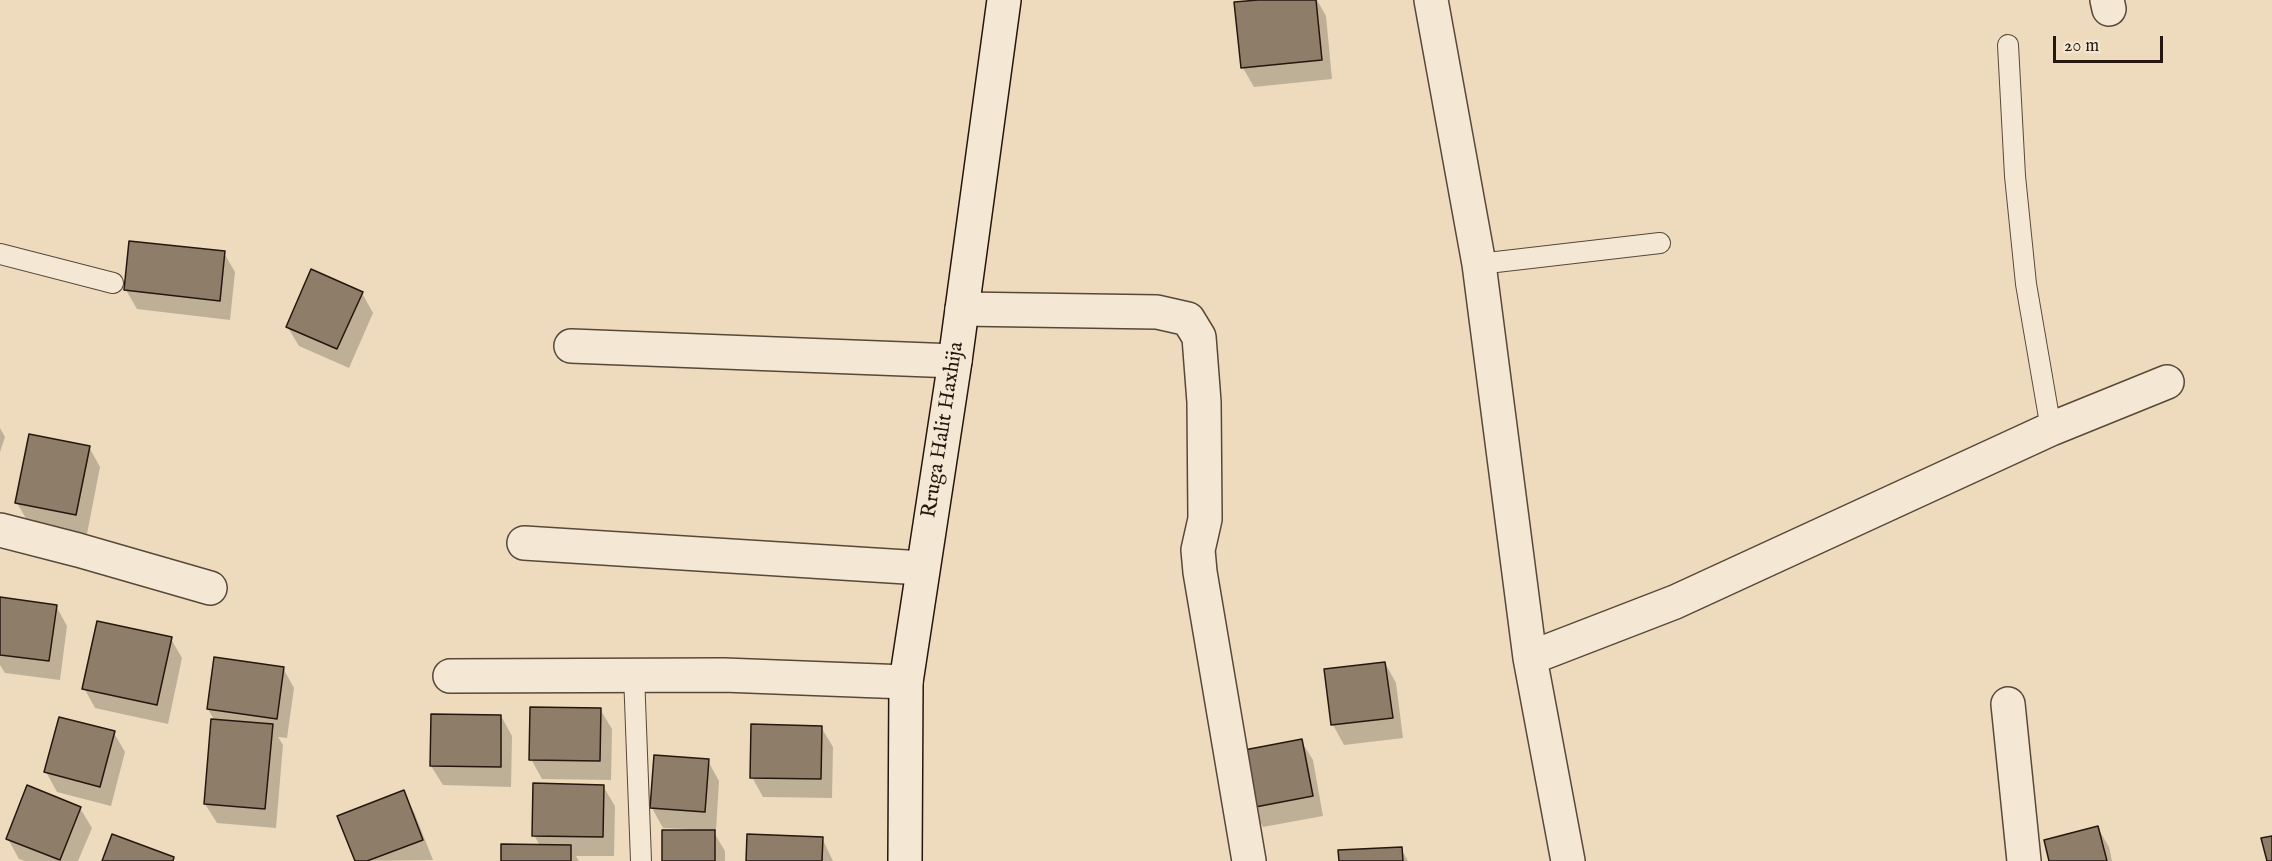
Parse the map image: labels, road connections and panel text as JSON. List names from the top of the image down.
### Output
{
  "streets": {
    "street": ["Rruga Halit Haxhija"]
  },
  "scale_bar": "20 m"
}
